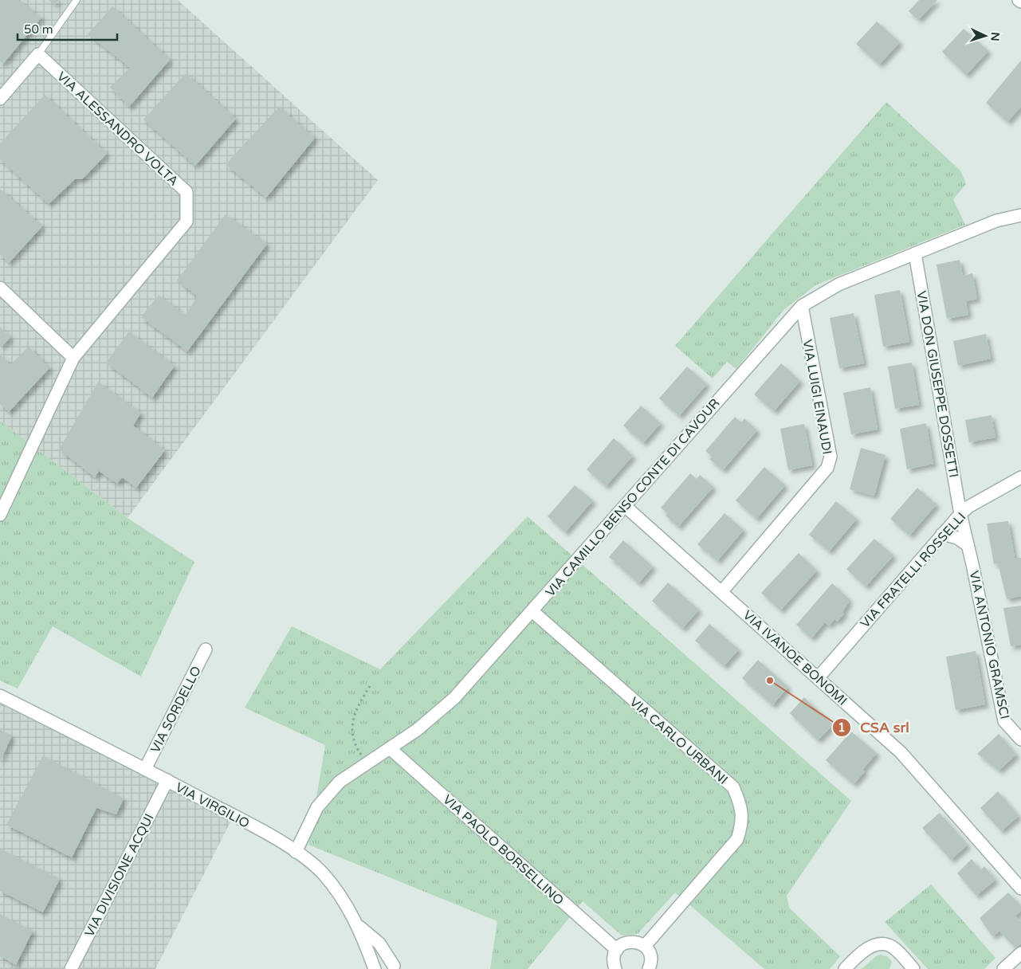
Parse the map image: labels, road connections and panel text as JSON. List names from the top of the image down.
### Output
{
  "streets": {
    "street": [
      "VIA ALESSANDRO VOLTA",
      "VIA DON GIUSEPPE DOSSETTI",
      "VIA LUIGI EINAUDI",
      "VIA CAMILLO BENSO CONTE DI CAVOUR",
      "VIA FRATELLI ROSSELLI",
      "VIA ANTONIO GRAMSCI",
      "VIA IVANOE BONOMI",
      "VIA SORDELLO",
      "VIA CARLO URBANI",
      "VIA VIRGILIO",
      "VIA PAOLO BORSELLINO",
      "VIA DIVISIONE ACQUI"
    ]
  },
  "crossings": [
    ["VIA DON GIUSEPPE DOSSETTI", "VIA CAMILLO BENSO CONTE DI CAVOUR"],
    ["VIA DON GIUSEPPE DOSSETTI", "VIA FRATELLI ROSSELLI"],
    ["VIA DON GIUSEPPE DOSSETTI", "VIA ANTONIO GRAMSCI"],
    ["VIA LUIGI EINAUDI", "VIA CAMILLO BENSO CONTE DI CAVOUR"],
    ["VIA LUIGI EINAUDI", "VIA IVANOE BONOMI"],
    ["VIA CAMILLO BENSO CONTE DI CAVOUR", "VIA IVANOE BONOMI"],
    ["VIA CAMILLO BENSO CONTE DI CAVOUR", "VIA CARLO URBANI"],
    ["VIA CAMILLO BENSO CONTE DI CAVOUR", "VIA VIRGILIO"],
    ["VIA CAMILLO BENSO CONTE DI CAVOUR", "VIA PAOLO BORSELLINO"],
    ["VIA FRATELLI ROSSELLI", "VIA ANTONIO GRAMSCI"],
    ["VIA FRATELLI ROSSELLI", "VIA IVANOE BONOMI"],
    ["VIA SORDELLO", "VIA VIRGILIO"],
    ["VIA VIRGILIO", "VIA DIVISIONE ACQUI"]
  ],
  "places": ["CSA srl"],
  "scale_bar": "50 m",
  "north": "right"
}
